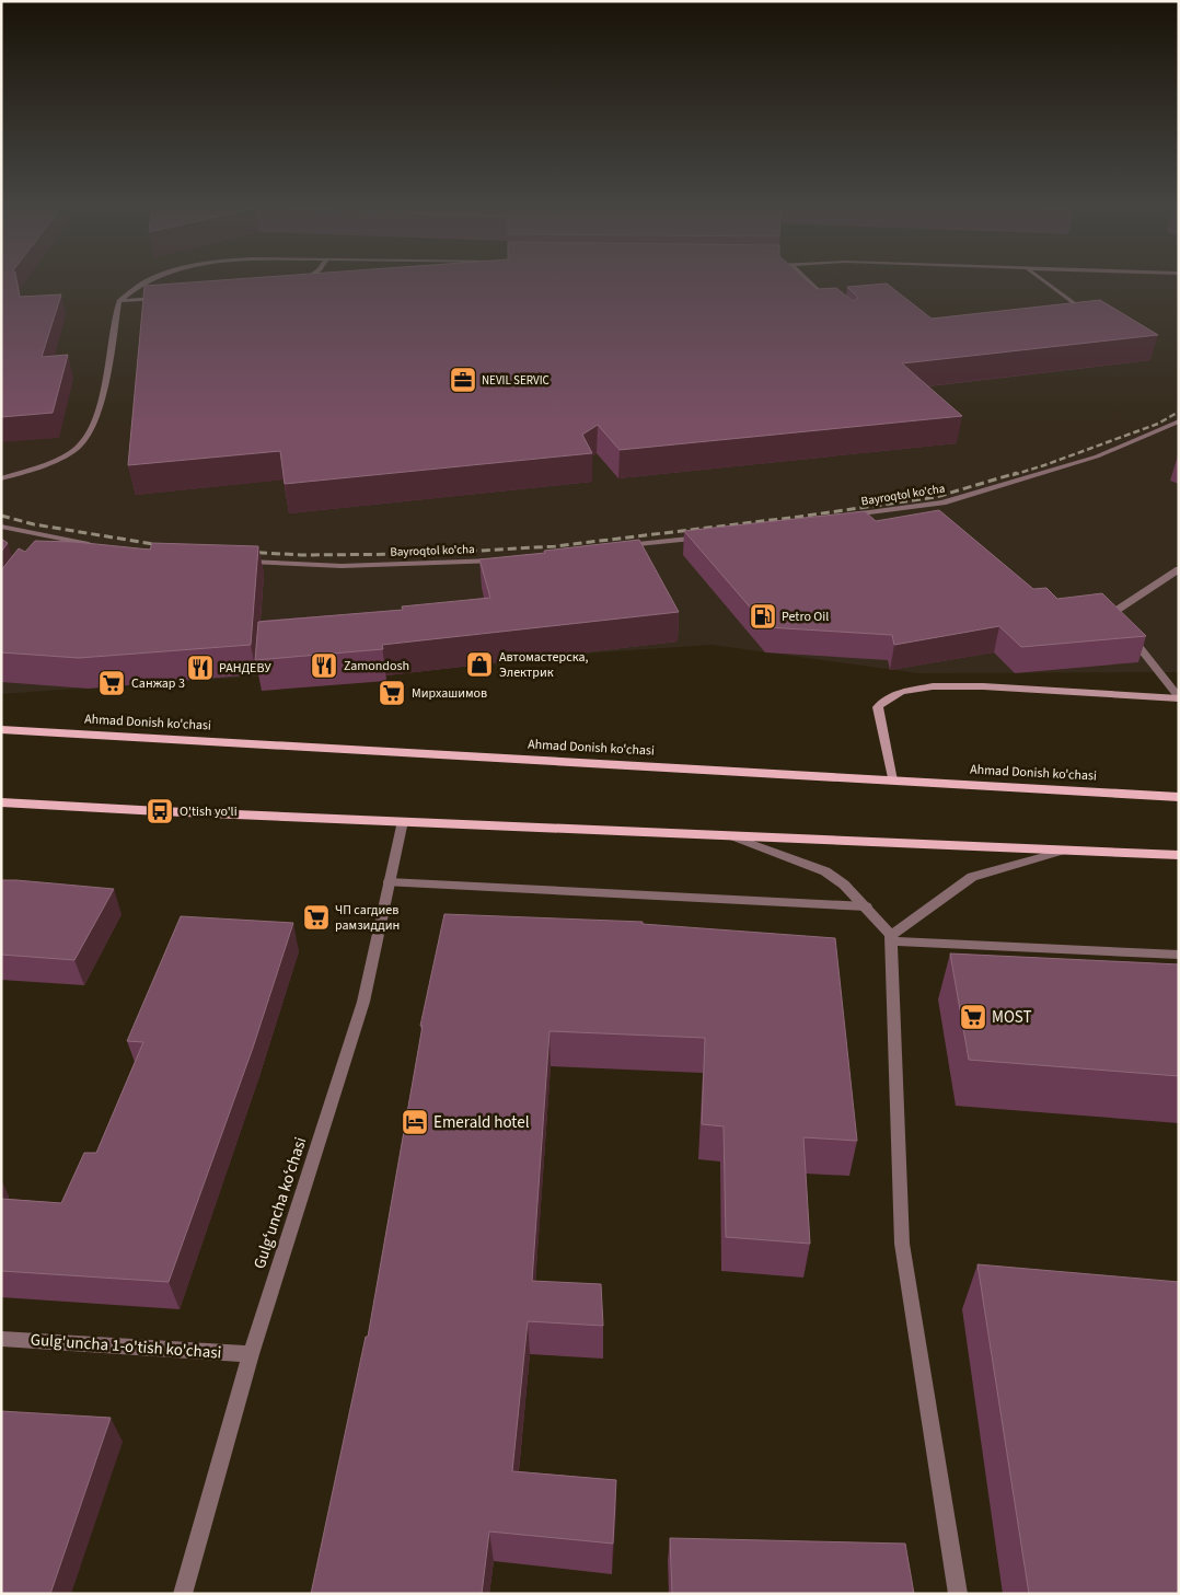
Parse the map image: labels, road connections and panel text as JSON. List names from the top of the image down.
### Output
{
  "streets": {
    "main road": ["Ahmad Donish ko'chasi"],
    "street": ["Bayroqtol ko'cha", "Gulgʻuncha koʻchasi", "Gulg'uncha 1-o'tish ko'chasi"]
  },
  "crossings": [
    ["Gulgʻuncha koʻchasi", "Gulg'uncha 1-o'tish ko'chasi"]
  ],
  "places": {
    "office": ["NEVIL SERVIC"],
    "fuel station": ["Petro Oil"],
    "shop": ["Автомастерска, Электрик"],
    "restaurant": ["Zamondosh", "РАНДЕВУ"],
    "supermarket": [
      "Санжар 3",
      "Мирхашимов",
      "ЧП сагдиев рамзиддин",
      "MOST"
    ],
    "bus stop": ["O'tish yo'li"],
    "hotel": ["Emerald hotel"]
  }
}
